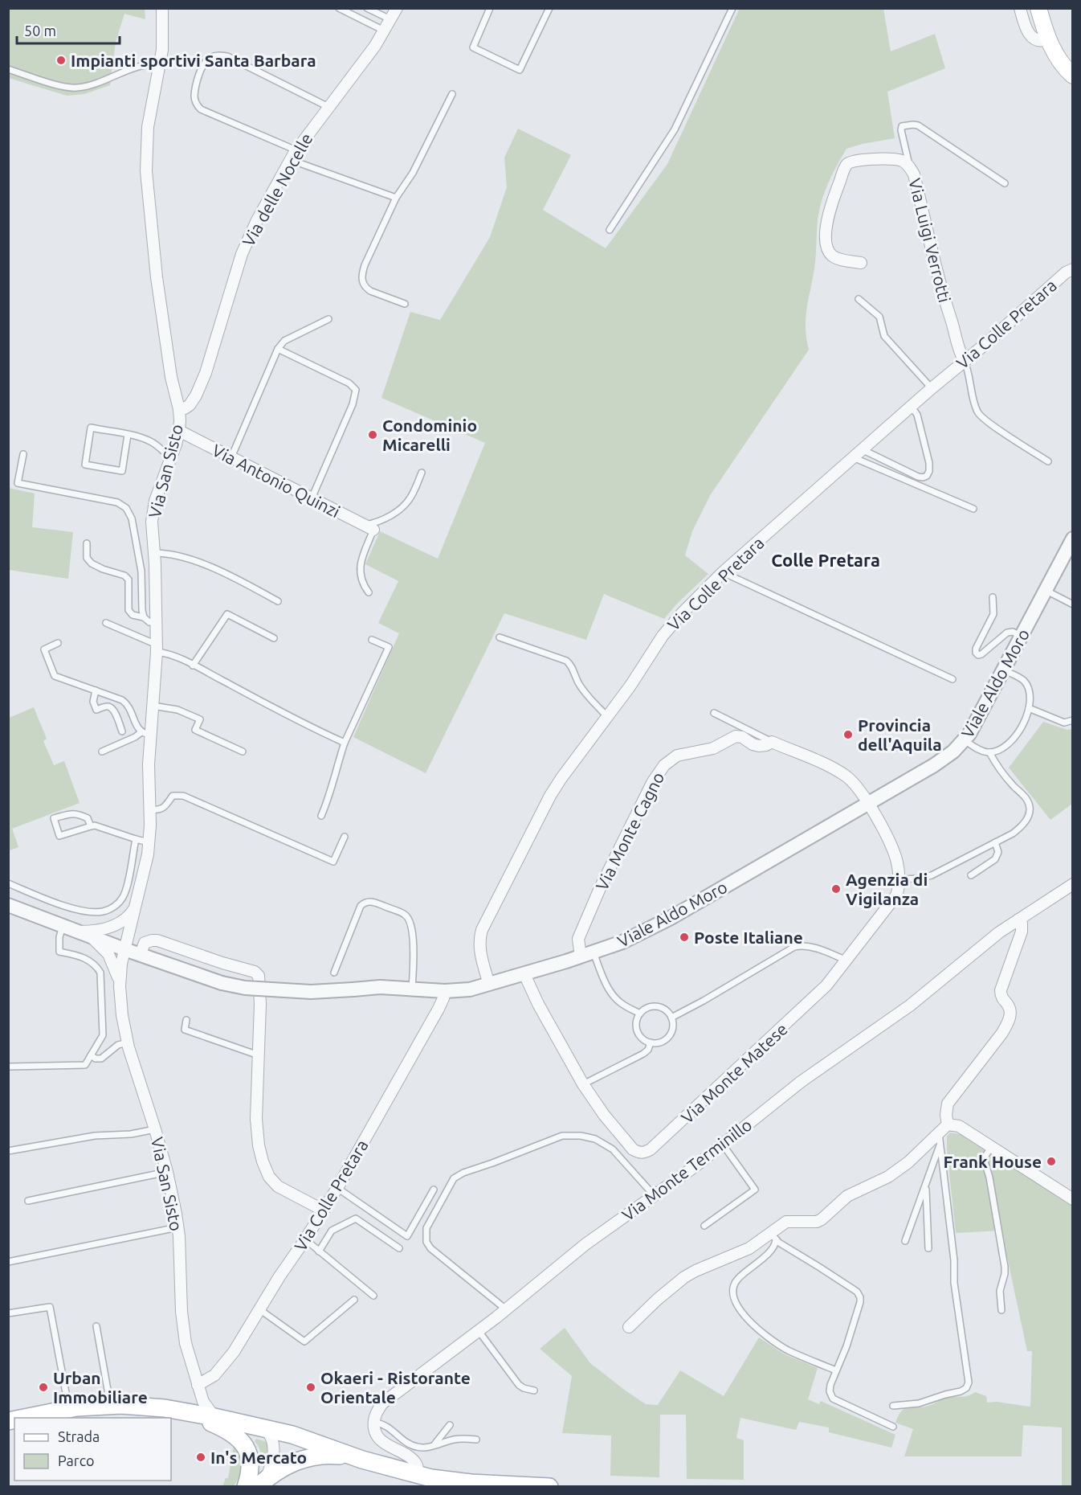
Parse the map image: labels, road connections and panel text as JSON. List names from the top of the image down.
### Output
{
  "streets": {
    "street": [
      "Via delle Nocelle",
      "Via Luigi Verrotti",
      "Via Colle Pretara",
      "Via San Sisto",
      "Via Antonio Quinzi",
      "Viale Aldo Moro",
      "Via Monte Cagno",
      "Via Monte Matese",
      "Via Monte Terminillo"
    ]
  },
  "crossings": [
    ["Via delle Nocelle", "Via San Sisto"],
    ["Via Luigi Verrotti", "Via Colle Pretara"],
    ["Via Colle Pretara", "Via San Sisto"],
    ["Via Colle Pretara", "Viale Aldo Moro"],
    ["Via San Sisto", "Via Antonio Quinzi"],
    ["Via San Sisto", "Viale Aldo Moro"],
    ["Viale Aldo Moro", "Via Monte Cagno"],
    ["Viale Aldo Moro", "Via Monte Matese"]
  ],
  "districts": ["Colle Pretara"],
  "places": [
    "Impianti sportivi Santa Barbara",
    "Condominio Micarelli",
    "Provincia dell'Aquila",
    "Agenzia di Vigilanza",
    "Poste Italiane",
    "Frank House",
    "Urban Immobiliare",
    "Okaeri - Ristorante Orientale",
    "In's Mercato"
  ],
  "legend": ["Strada", "Parco"],
  "scale_bar": "50 m"
}
